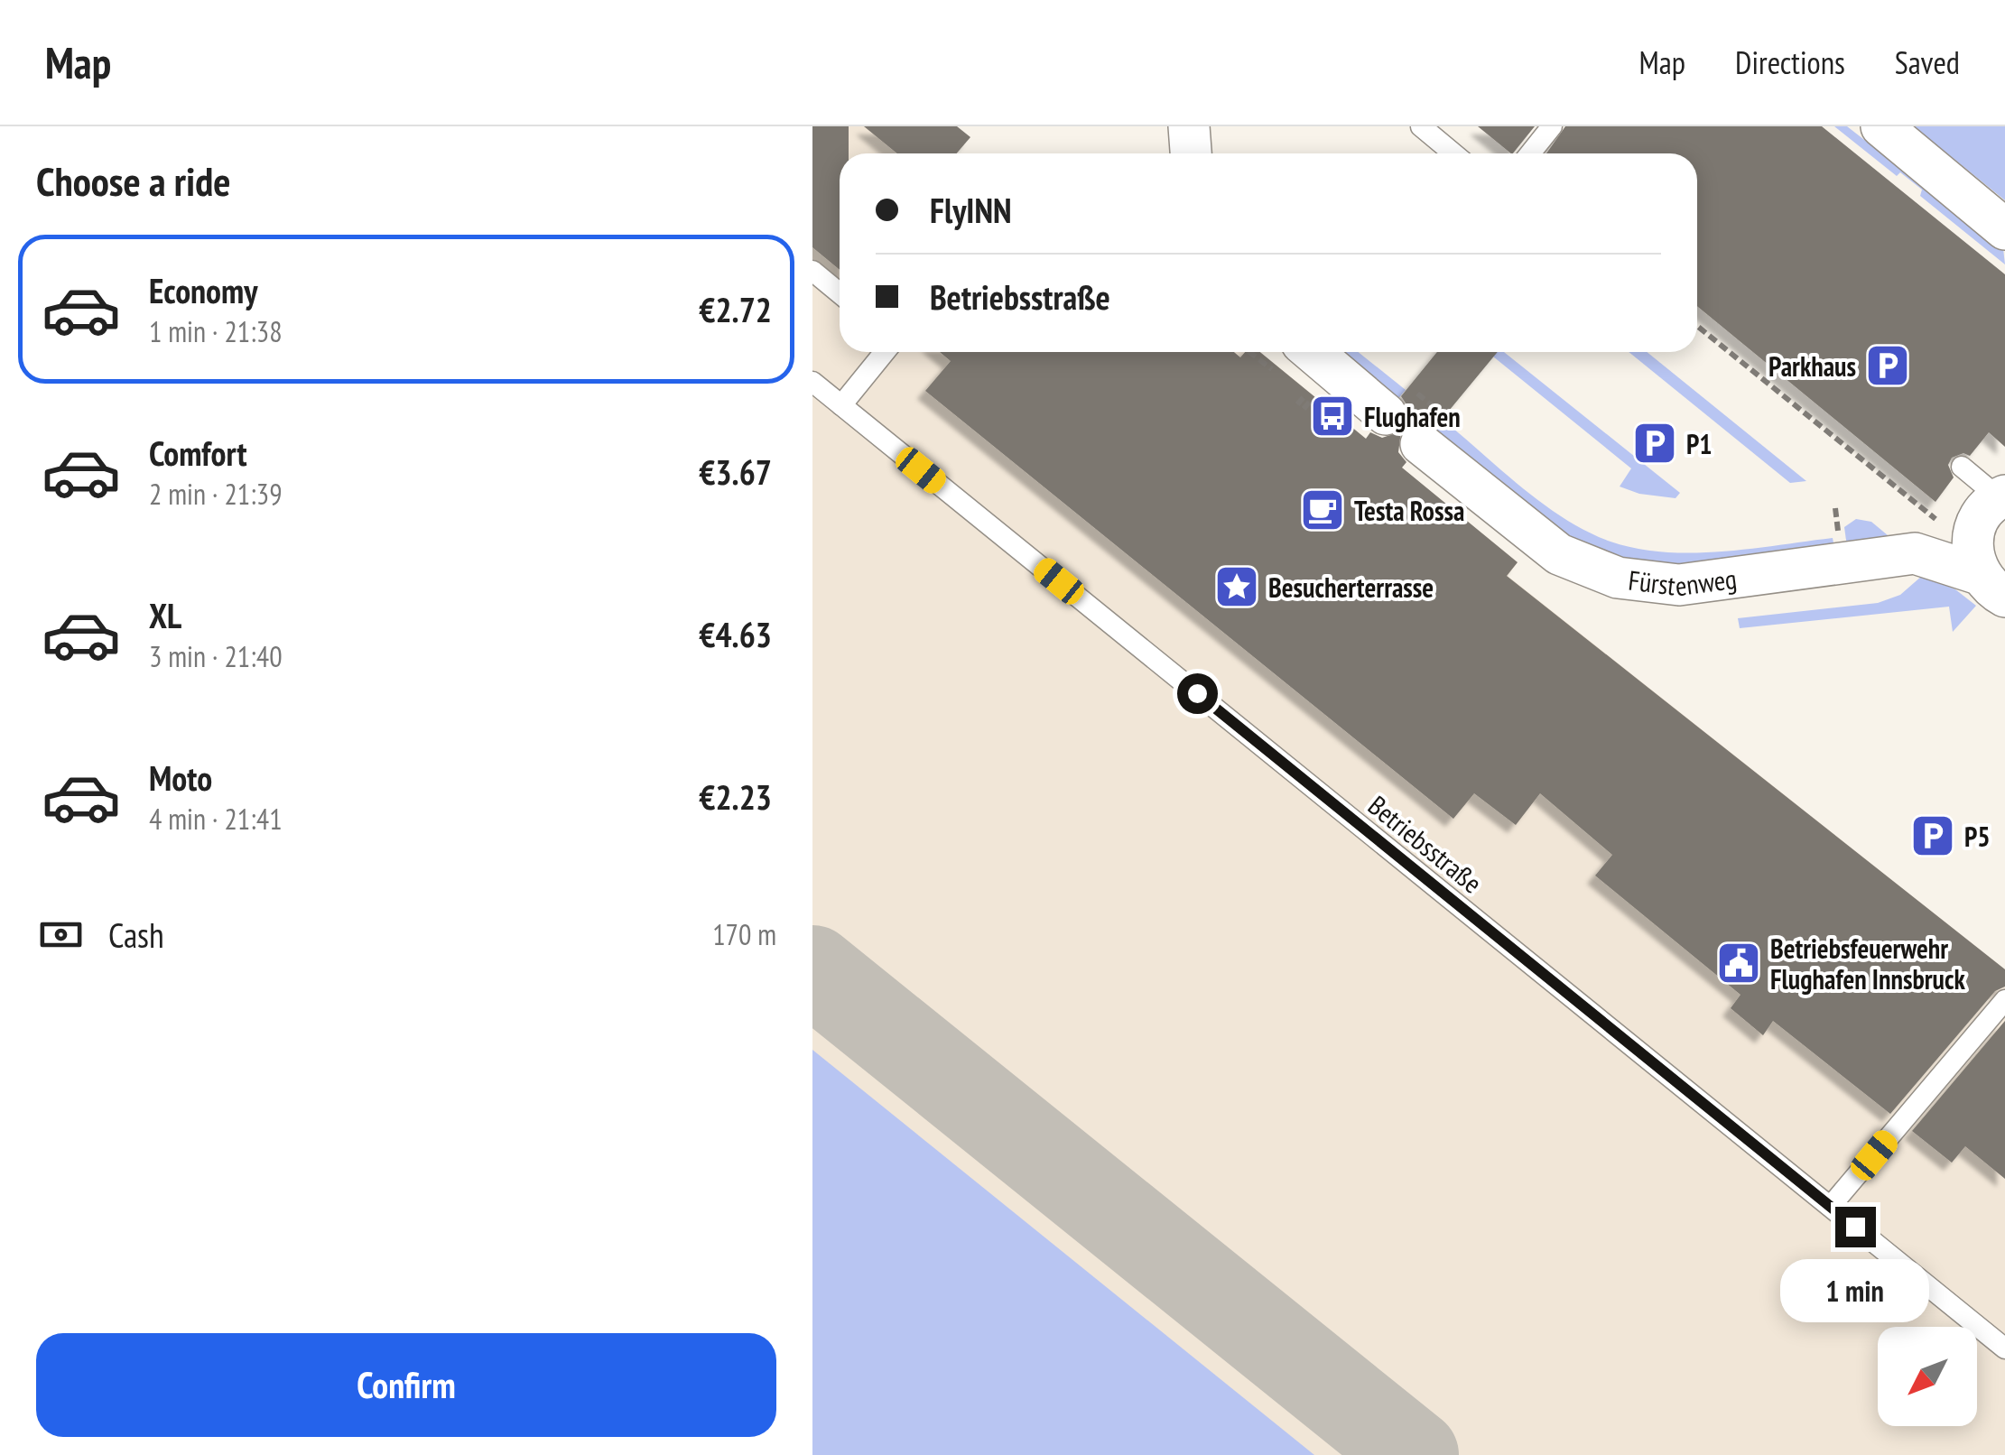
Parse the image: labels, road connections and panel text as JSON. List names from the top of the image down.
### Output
{
  "streets": {
    "street": ["Fürstenweg"],
    "lane": ["Betriebsstraße"]
  },
  "places": {
    "parking": ["Parkhaus", "P1", "P5"],
    "bus stop": ["Flughafen"],
    "cafe": ["Testa Rossa"],
    "place": ["Besucherterrasse"],
    "public building": ["Betriebsfeuerwehr Flughafen Innsbruck"]
  },
  "north": "bottom left",
  "page": {
    "header": "Map",
    "nav": ["Map", "Directions", "Saved"],
    "heading": "Choose a ride",
    "banner": ["FlyINN", "Betriebsstraße"],
    "list": [
      {
        "name": "Economy",
        "note": "1 min · 21:38",
        "value": "€2.72"
      },
      {
        "name": "Comfort",
        "note": "2 min · 21:39",
        "value": "€3.67"
      },
      {
        "name": "XL",
        "note": "3 min · 21:40",
        "value": "€4.63"
      },
      {
        "name": "Moto",
        "note": "4 min · 21:41",
        "value": "€2.23"
      }
    ],
    "pay": ["Cash", "170 m"],
    "bubble": "1 min",
    "buttons": "Confirm"
  }
}
